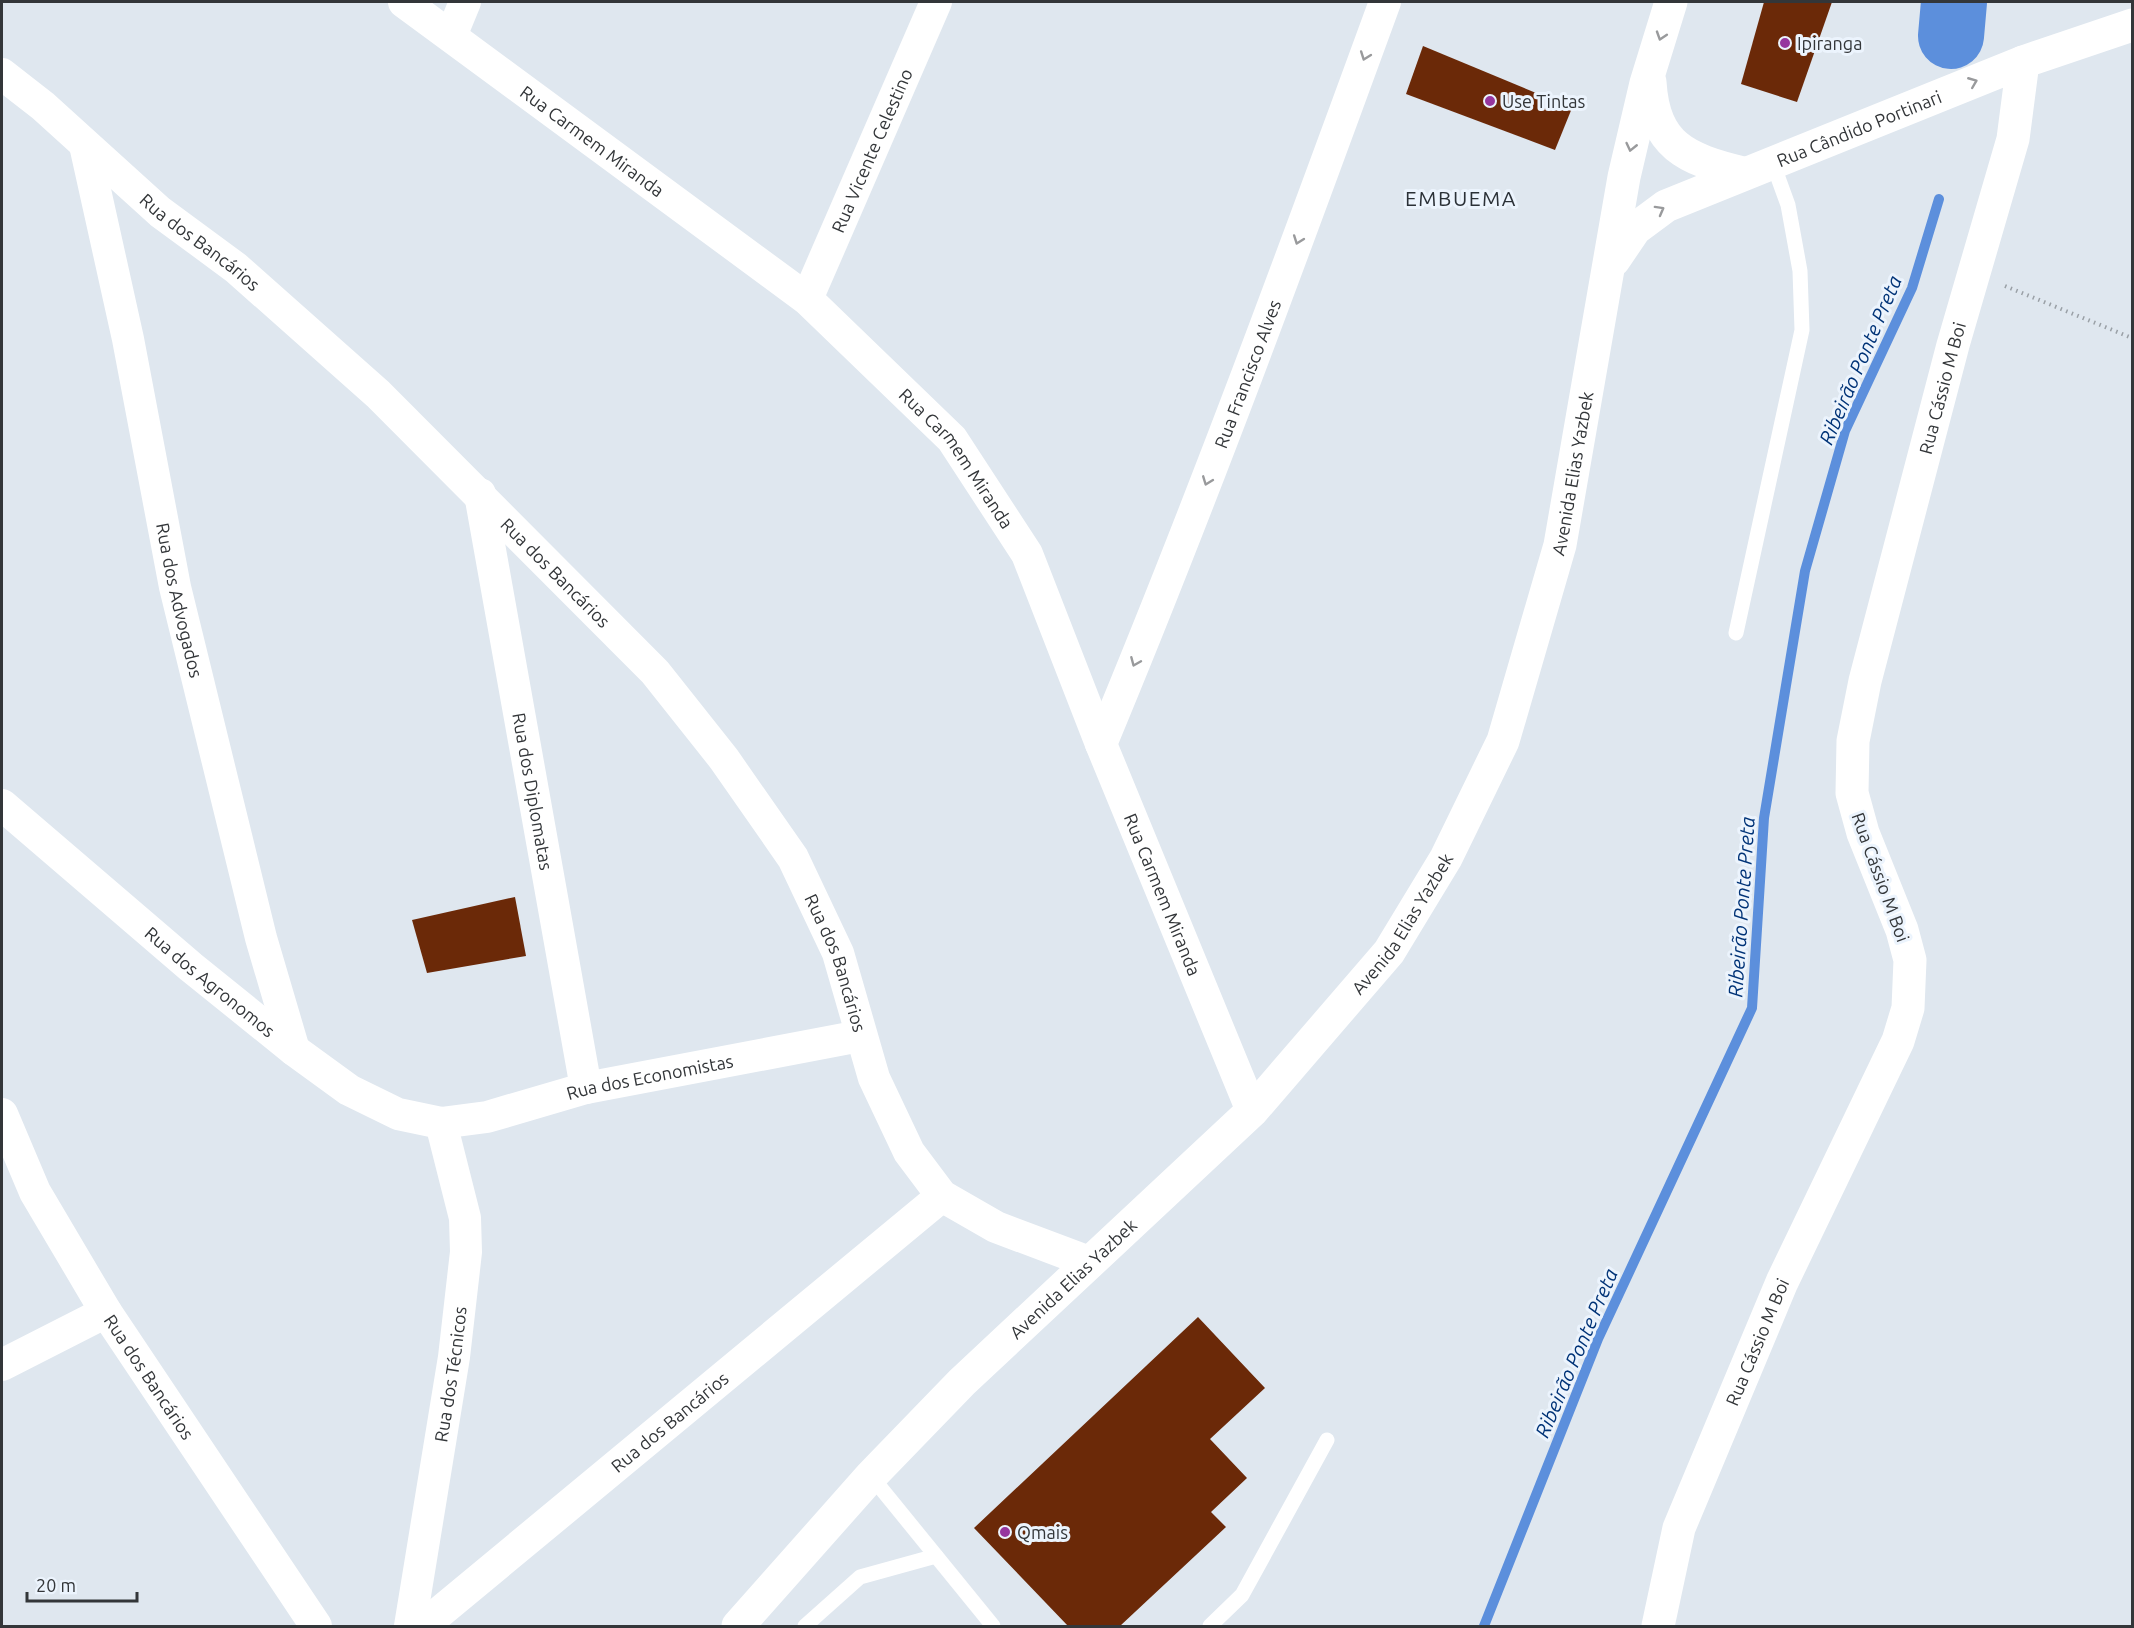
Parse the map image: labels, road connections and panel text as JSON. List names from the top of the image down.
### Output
{
  "streets": {
    "main road": ["Rua Cândido Portinari", "Rua Cássio M Boi", "Avenida Elias Yazbek"],
    "street": [
      "Rua Carmem Miranda",
      "Rua Vicente Celestino",
      "Rua dos Bancários",
      "Rua Francisco Alves",
      "Rua dos Advogados",
      "Rua dos Diplomatas",
      "Rua dos Agronomos",
      "Rua dos Economistas",
      "Rua dos Técnicos"
    ]
  },
  "crossings": [
    ["Rua Cândido Portinari", "Rua Cássio M Boi"],
    ["Rua Cândido Portinari", "Avenida Elias Yazbek"],
    ["Rua Carmem Miranda", "Rua Vicente Celestino"],
    ["Rua Carmem Miranda", "Rua Francisco Alves"],
    ["Rua Carmem Miranda", "Avenida Elias Yazbek"],
    ["Rua dos Bancários", "Avenida Elias Yazbek"],
    ["Rua dos Bancários", "Rua dos Advogados"],
    ["Rua dos Bancários", "Rua dos Diplomatas"],
    ["Rua dos Bancários", "Rua dos Economistas"],
    ["Rua dos Advogados", "Rua dos Agronomos"],
    ["Rua dos Diplomatas", "Rua dos Economistas"],
    ["Rua dos Agronomos", "Rua dos Economistas"],
    ["Rua dos Agronomos", "Rua dos Técnicos"],
    ["Rua dos Economistas", "Rua dos Técnicos"]
  ],
  "one_way": ["Rua Cândido Portinari", "Rua Francisco Alves"],
  "districts": ["EMBUEMA"],
  "water": ["Ribeirão Ponte Preta"],
  "places": ["Ipiranga", "Use Tintas", "Qmais"],
  "scale_bar": "20 m"
}
